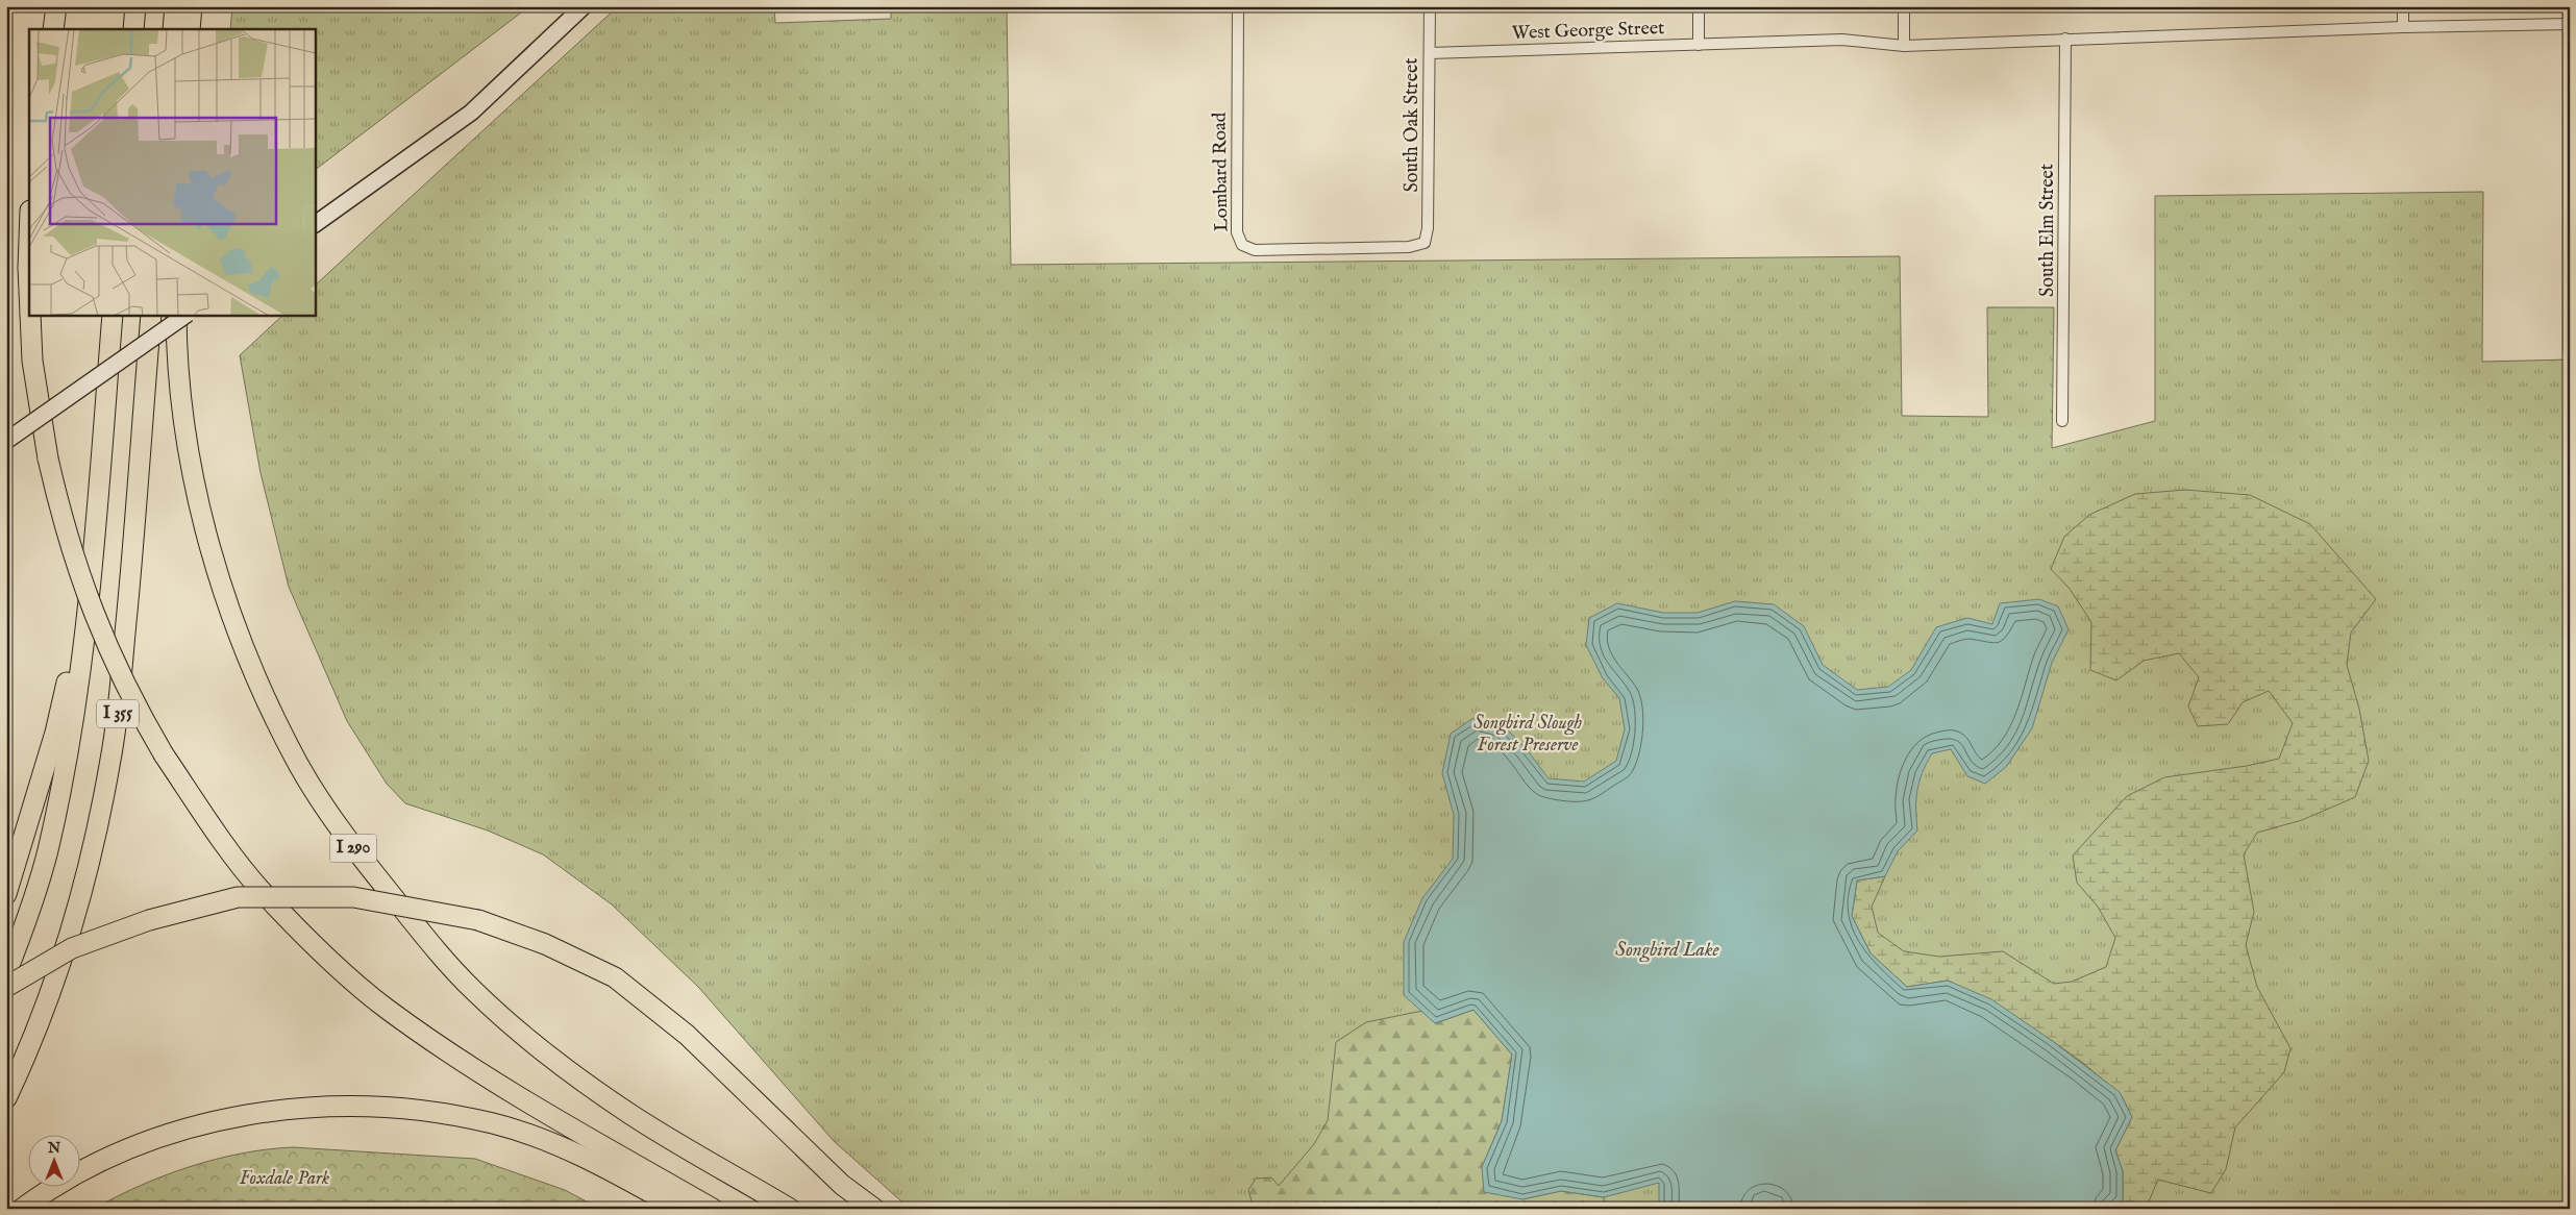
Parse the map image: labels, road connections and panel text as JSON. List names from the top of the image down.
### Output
{
  "streets": {
    "highway": ["I 355", "I 290"],
    "street": [
      "West George Street",
      "South Oak Street",
      "Lombard Road",
      "South Elm Street"
    ]
  },
  "crossings": [
    ["West George Street", "South Oak Street"],
    ["West George Street", "South Elm Street"],
    ["South Oak Street", "Lombard Road"]
  ],
  "water": ["Songbird Lake"],
  "parks": ["Songbird Slough Forest Preserve", "Foxdale Park"],
  "north": "top"
}
